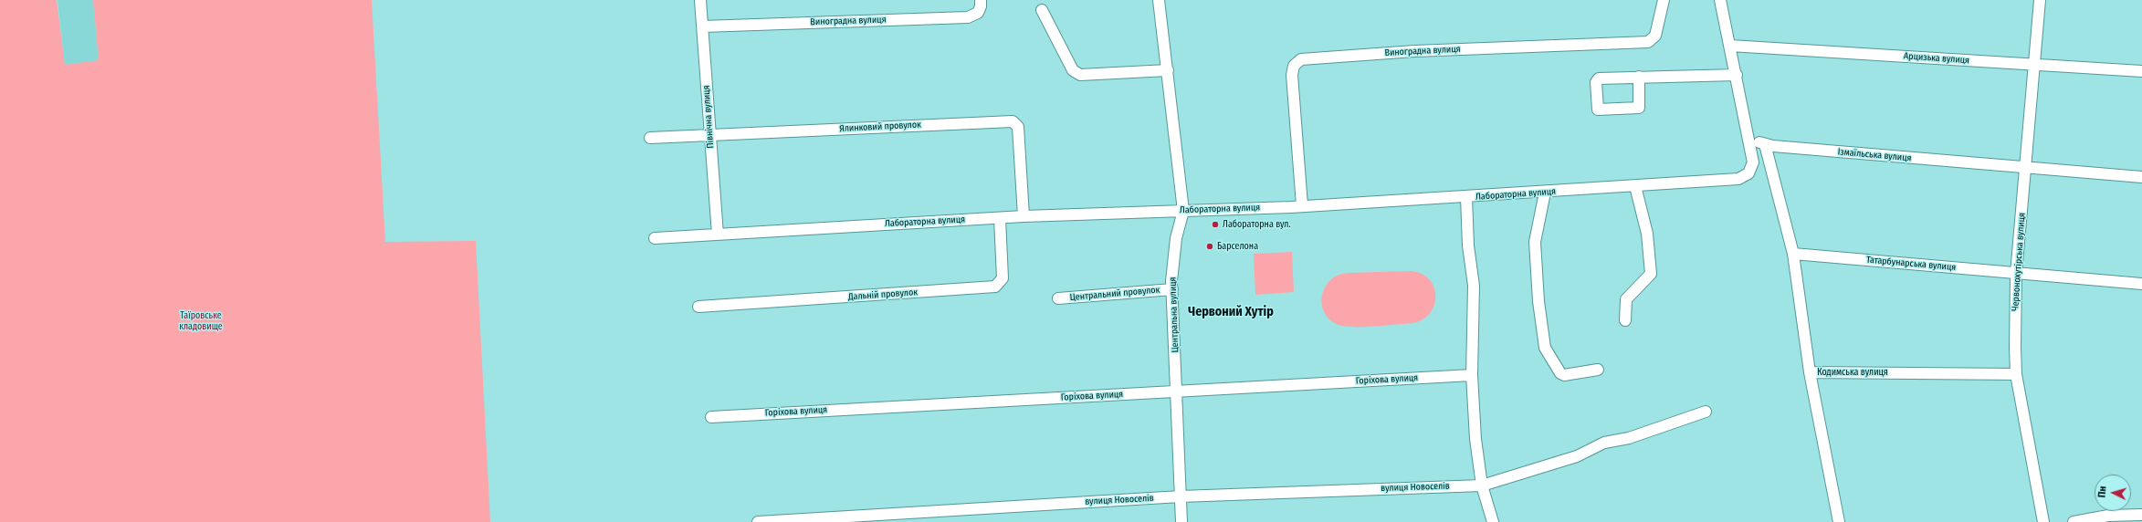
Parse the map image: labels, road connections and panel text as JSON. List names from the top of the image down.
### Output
{
  "streets": {
    "street": [
      "Виноградна вулиця",
      "Арцизька вулиця",
      "Північна вулиця",
      "Ялинковий провулок",
      "Ізмаїльська вулиця",
      "Лабораторна вулиця",
      "Червонохутірська вулиця",
      "Татарбунарська вулиця",
      "Центральний провулок",
      "Дальній провулок",
      "Центральна вулиця",
      "Кодимська вулиця",
      "Горіхова вулиця",
      "вулиця Новоселів"
    ]
  },
  "crossings": [
    ["Виноградна вулиця", "Північна вулиця"],
    ["Виноградна вулиця", "Лабораторна вулиця"],
    ["Арцизька вулиця", "Червонохутірська вулиця"],
    ["Північна вулиця", "Ялинковий провулок"],
    ["Північна вулиця", "Лабораторна вулиця"],
    ["Ялинковий провулок", "Лабораторна вулиця"],
    ["Ізмаїльська вулиця", "Лабораторна вулиця"],
    ["Ізмаїльська вулиця", "Червонохутірська вулиця"],
    ["Лабораторна вулиця", "Дальній провулок"],
    ["Лабораторна вулиця", "Центральна вулиця"],
    ["Червонохутірська вулиця", "Татарбунарська вулиця"],
    ["Червонохутірська вулиця", "Кодимська вулиця"],
    ["Татарбунарська вулиця", "Кодимська вулиця"],
    ["Центральний провулок", "Центральна вулиця"],
    ["Центральна вулиця", "Горіхова вулиця"],
    ["Центральна вулиця", "вулиця Новоселів"]
  ],
  "districts": ["Червоний Хутір"],
  "parks": ["Таїровське кладовище"],
  "places": ["Лабораторна вул.", "Барселона"],
  "north": "left"
}
